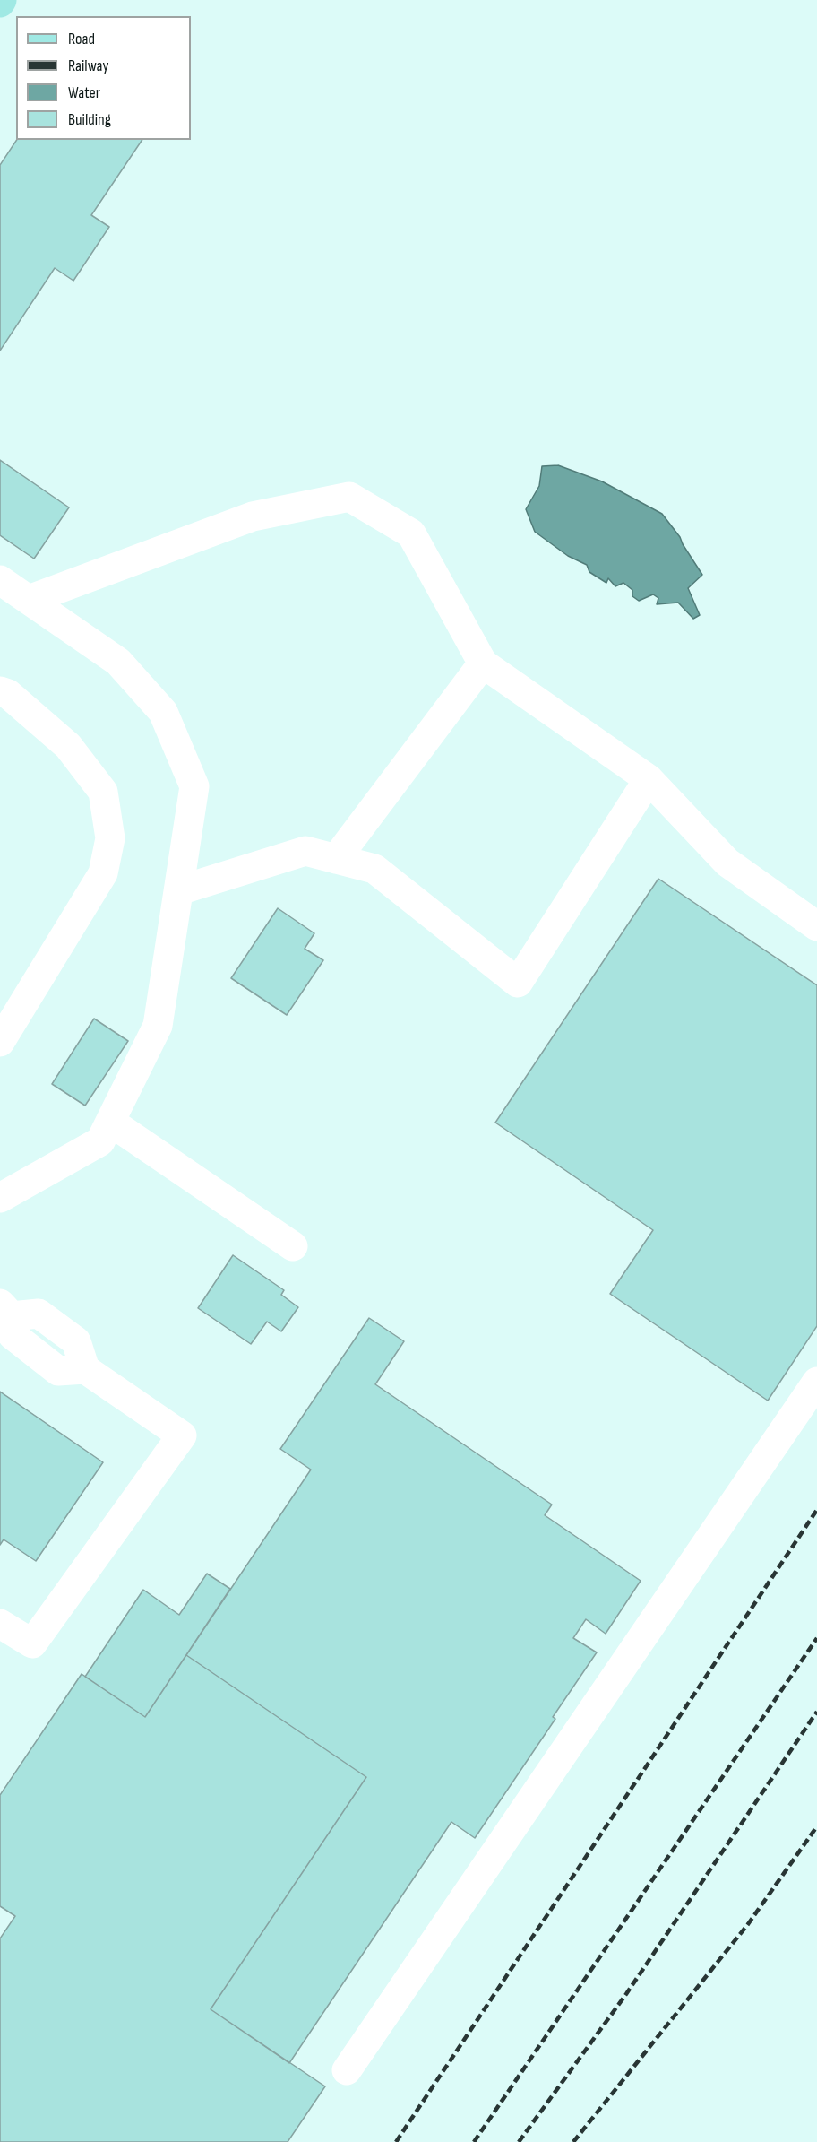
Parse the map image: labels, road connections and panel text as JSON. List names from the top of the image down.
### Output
{
  "legend": [
    "Road",
    "Railway",
    "Water",
    "Building"
  ]
}
